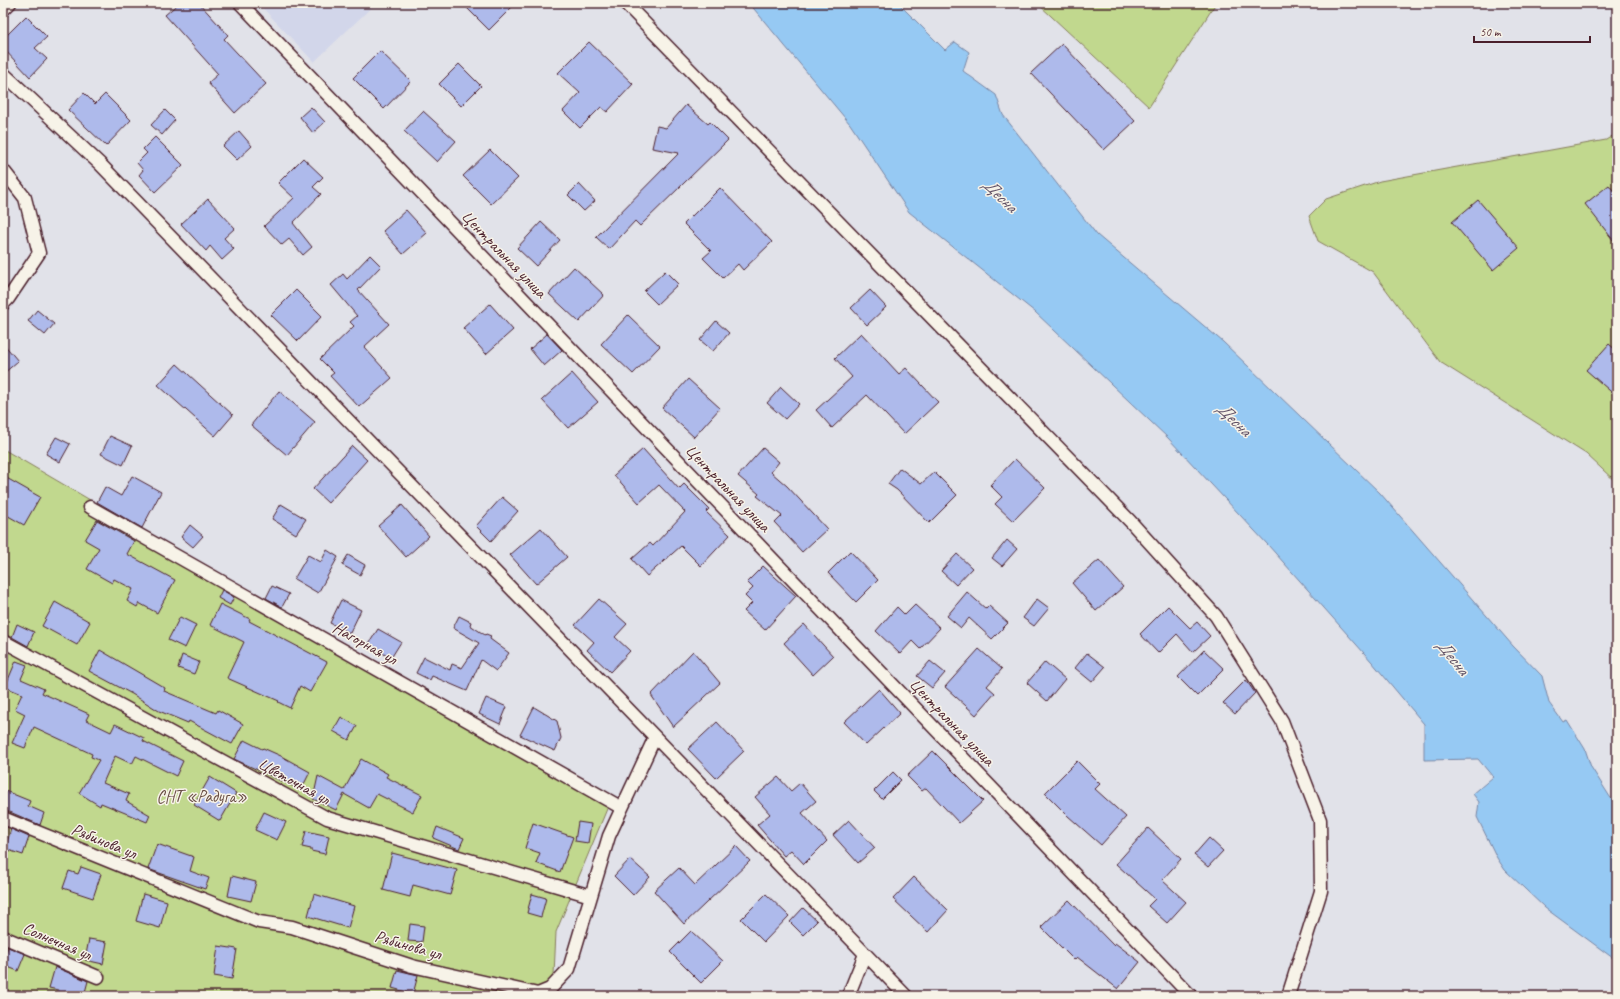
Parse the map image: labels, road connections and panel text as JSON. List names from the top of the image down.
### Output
{
  "streets": {
    "street": [
      "Центральная улица",
      "Нагорная ул",
      "Цветочная ул",
      "Рябинова ул",
      "Солнечная ул"
    ]
  },
  "crossings": [
    ["Нагорная ул", "Рябинова ул"],
    ["Цветочная ул", "Рябинова ул"]
  ],
  "water": ["Десна"],
  "parks": ["СНТ «Радуга»"],
  "scale_bar": "50 m"
}
